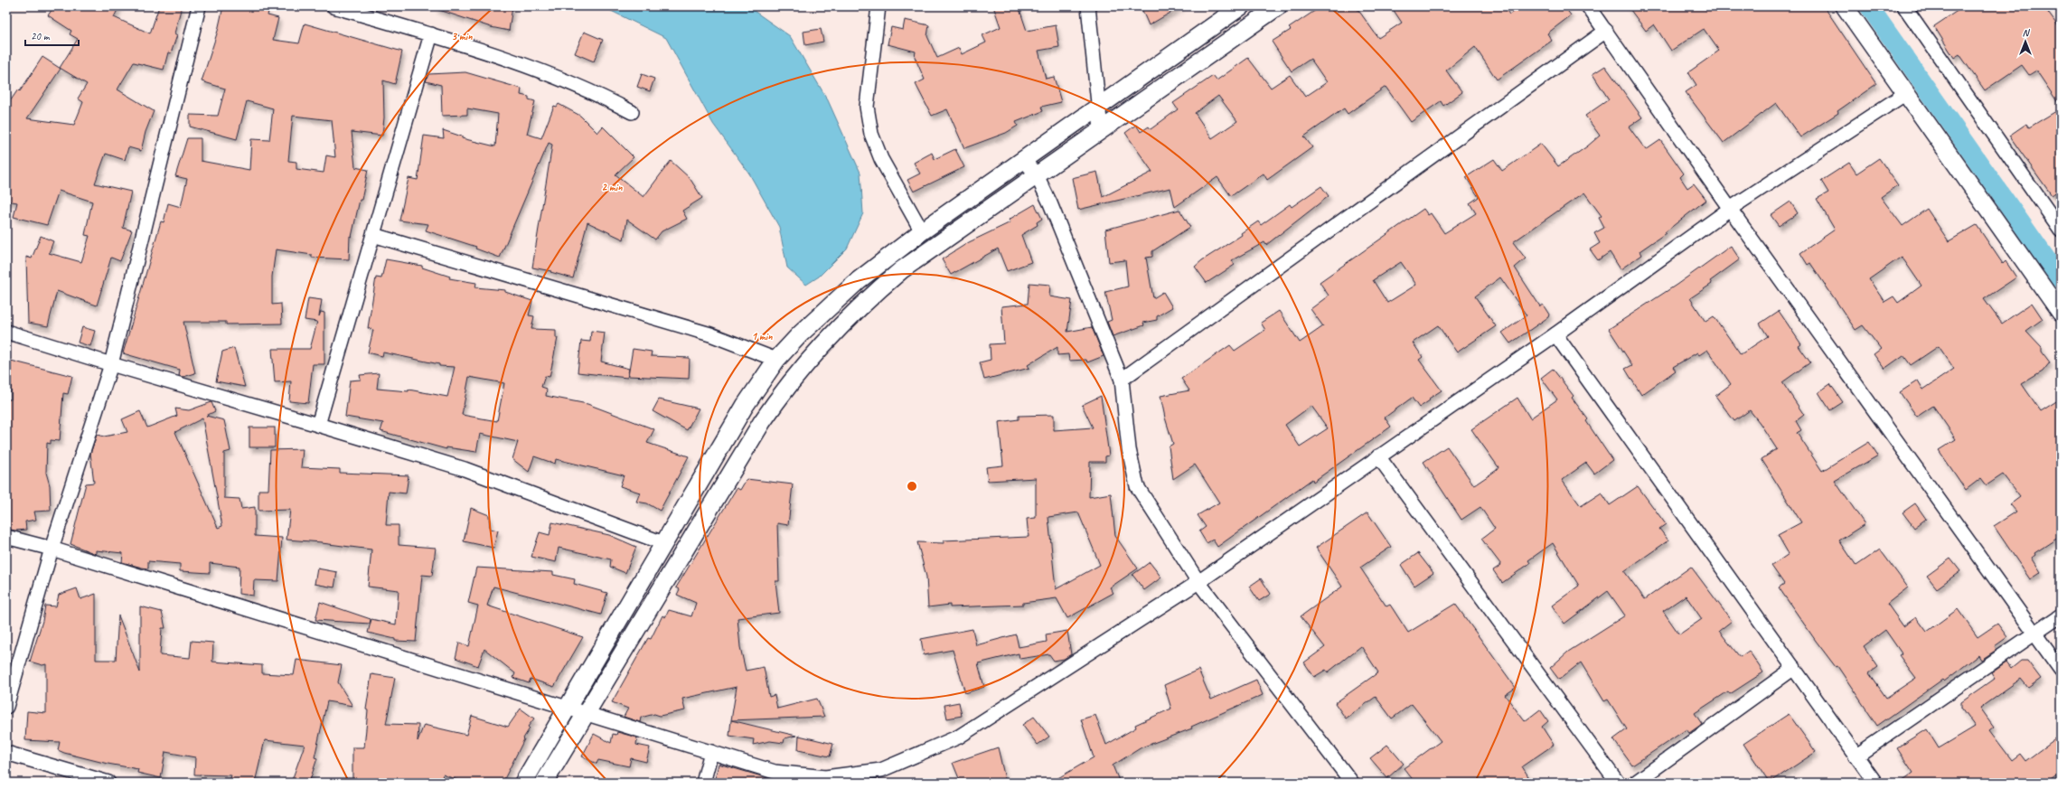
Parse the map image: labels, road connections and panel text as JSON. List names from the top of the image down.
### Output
{
  "scale_bar": "20 m",
  "north": "top",
  "rings": ["3 min", "2 min", "1 min"]
}
